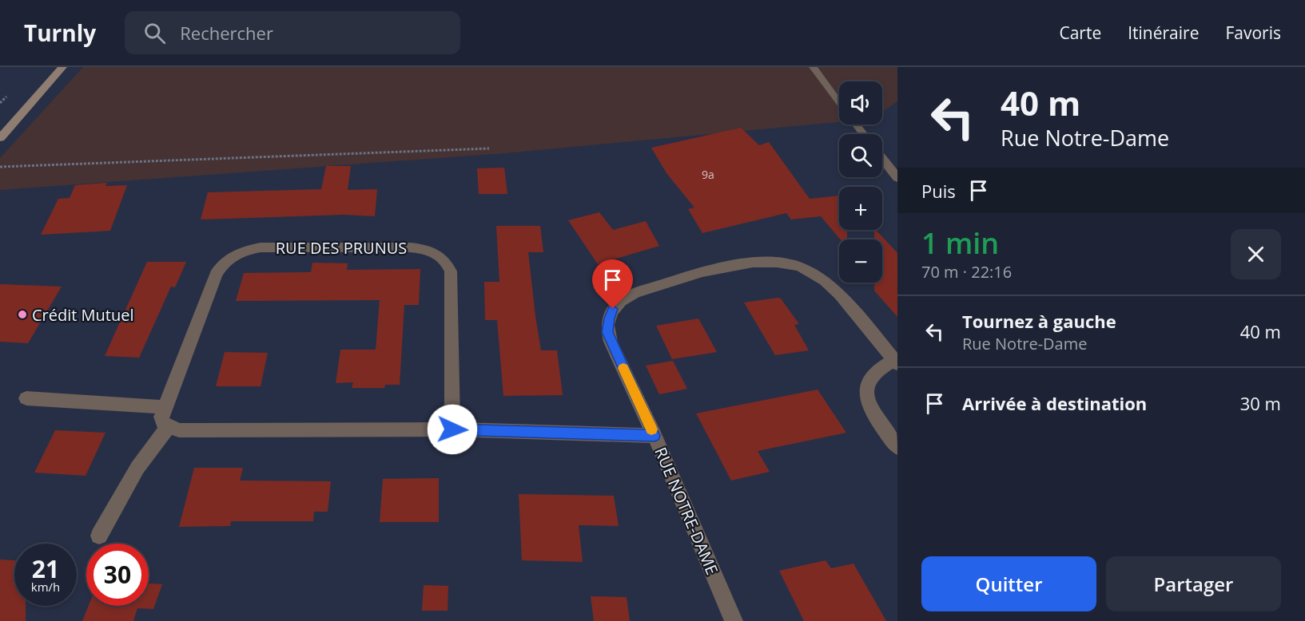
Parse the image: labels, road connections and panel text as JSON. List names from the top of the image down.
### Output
{
  "streets": {
    "street": ["RUE DES PRUNUS", "RUE NOTRE-DAME"]
  },
  "places": ["Crédit Mutuel"],
  "house_numbers": ["9a"],
  "page": {
    "header": "Turnly",
    "search": "Rechercher",
    "nav": ["Carte", "Itinéraire", "Favoris"],
    "turn": ["40 m", "Rue Notre-Dame"],
    "map_buttons": ["+", "−"],
    "then": "Puis",
    "heading": ["1 min", "70 m · 22:16"],
    "list": [
      {
        "name": "Tournez à gauche",
        "note": "Rue Notre-Dame",
        "value": "40 m"
      },
      {
        "name": "Arrivée à destination",
        "value": "30 m"
      }
    ],
    "speed": "21 km/h",
    "limit": "30",
    "buttons": ["Quitter", "Partager"]
  }
}
